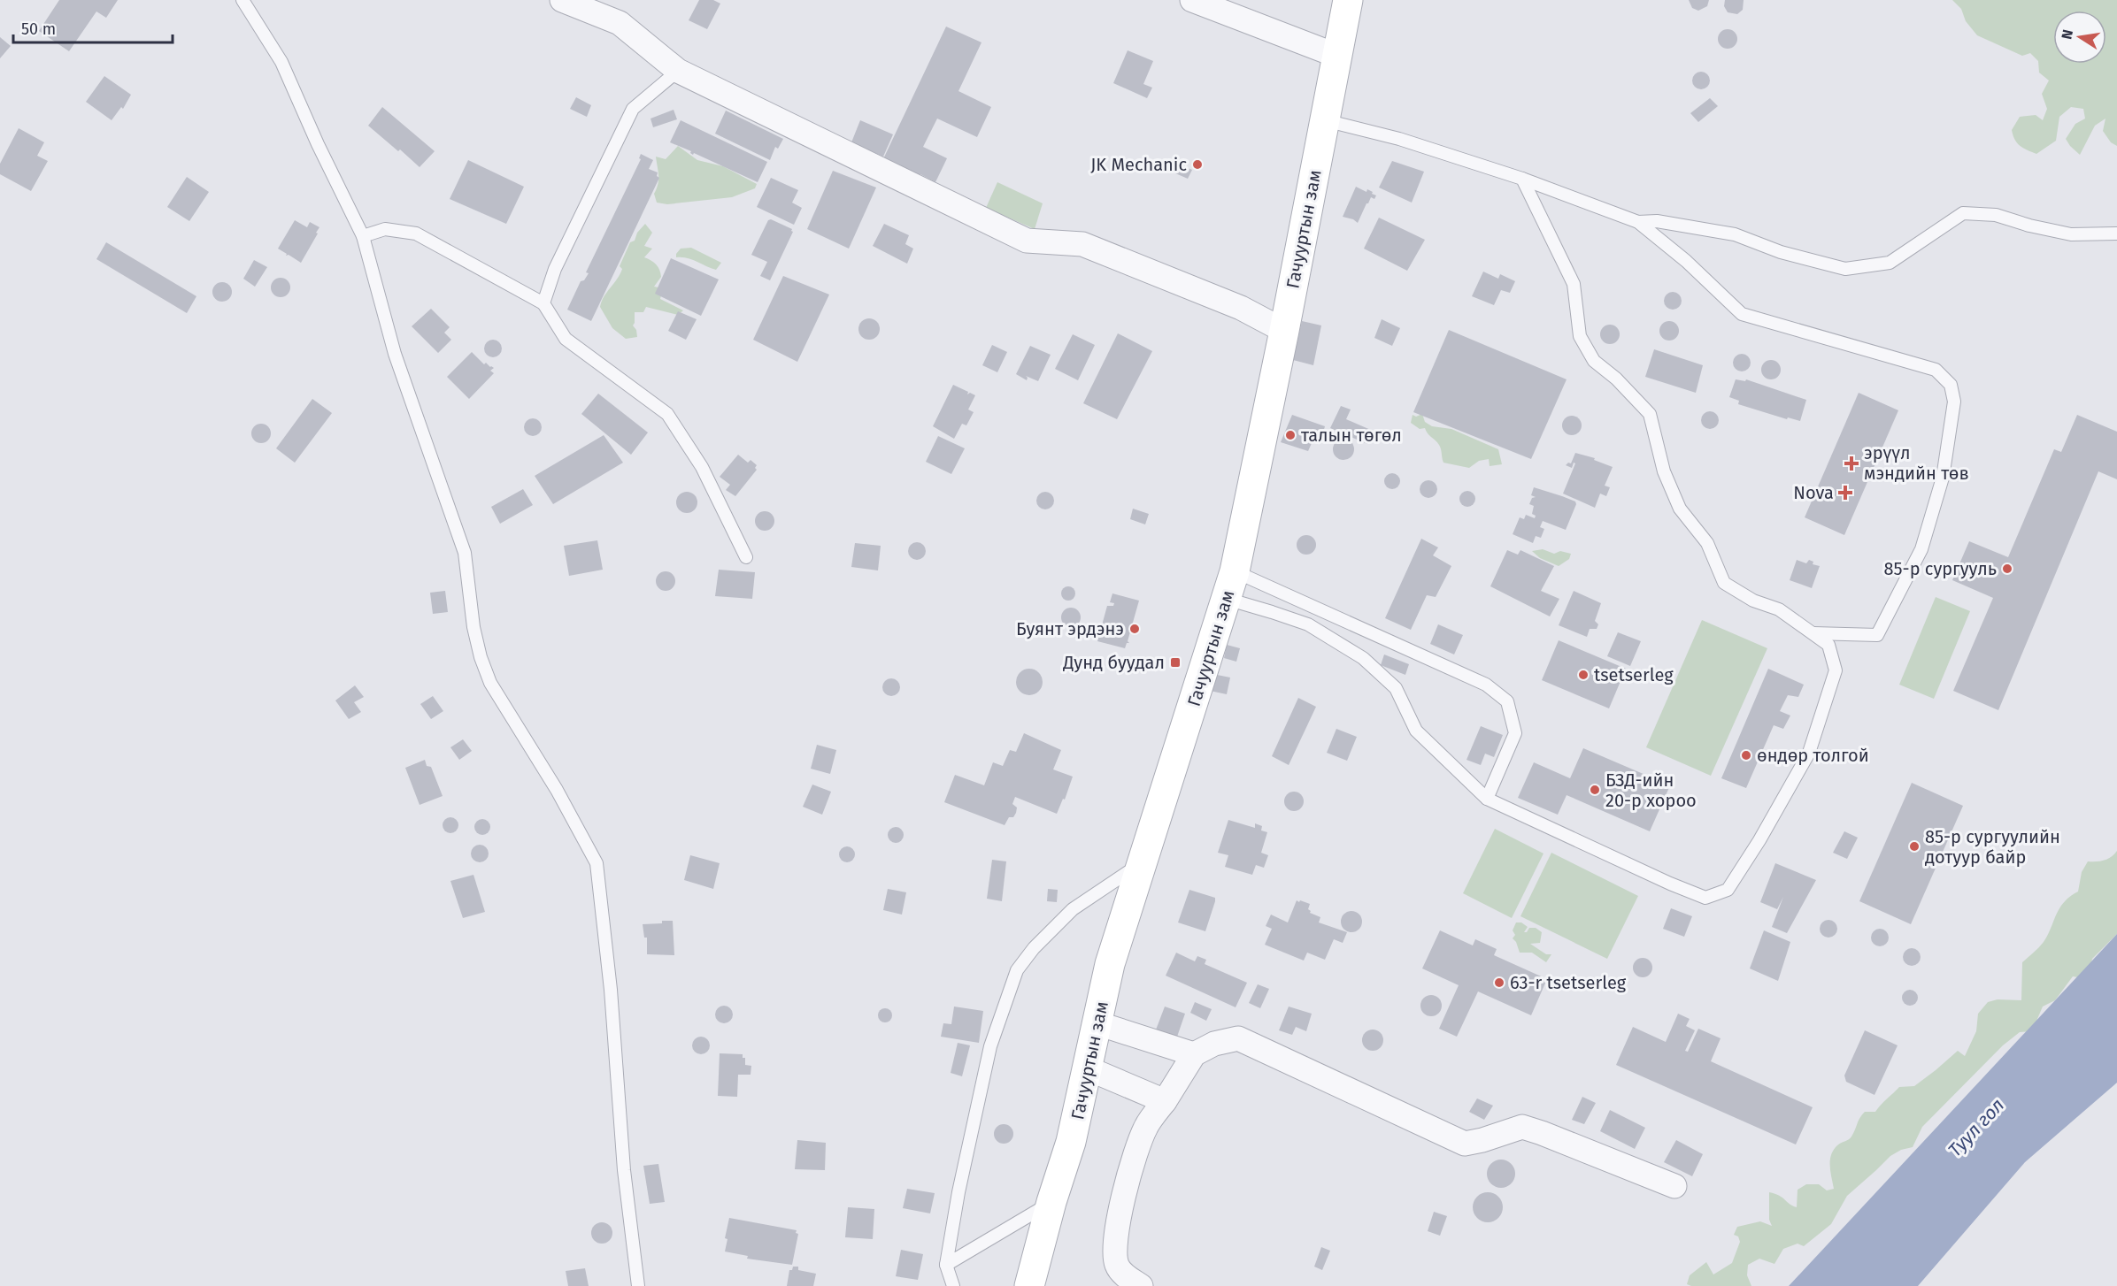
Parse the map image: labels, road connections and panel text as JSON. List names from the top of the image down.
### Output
{
  "streets": {
    "main road": ["Гачууртын зам"]
  },
  "water": ["Туул гол"],
  "places": {
    "other": [
      "JK Mechanic",
      "талын төгөл",
      "85-р сургууль",
      "Буянт эрдэнэ",
      "tsetserleg",
      "өндөр толгой",
      "БЗД-ийн 20-р хороо",
      "85-р сургуулийн дотуур байр",
      "63-r tsetserleg"
    ],
    "health": ["эрүүл мэндийн төв", "Nova"],
    "transit": ["Дунд буудал"]
  },
  "scale_bar": "50 m",
  "north": "left"
}
